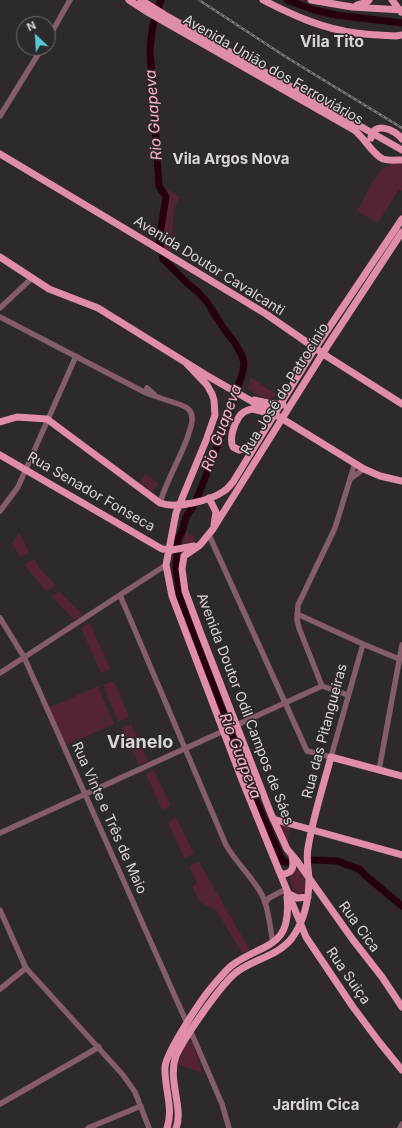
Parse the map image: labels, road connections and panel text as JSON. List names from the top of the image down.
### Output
{
  "streets": {
    "main road": [
      "Avenida União dos Ferroviários",
      "Avenida Doutor Cavalcanti",
      "Rua José do Patrocínio",
      "Rua Senador Fonseca",
      "Avenida Doutor Odil Campos de Sáes",
      "Rua das Pitangueiras",
      "Rua Cica",
      "Rua Suiça"
    ],
    "street": ["Rua Vinte e Três de Maio"]
  },
  "crossings": [
    ["Avenida Doutor Cavalcanti", "Rua José do Patrocínio"],
    ["Rua José do Patrocínio", "Avenida Doutor Odil Campos de Sáes"],
    ["Rua Senador Fonseca", "Avenida Doutor Odil Campos de Sáes"],
    ["Avenida Doutor Odil Campos de Sáes", "Rua Cica"],
    ["Avenida Doutor Odil Campos de Sáes", "Rua Suiça"],
    ["Rua das Pitangueiras", "Rua Vinte e Três de Maio"],
    ["Rua das Pitangueiras", "Rua Cica"],
    ["Rua das Pitangueiras", "Rua Suiça"]
  ],
  "districts": [
    "Vila Tito",
    "Vila Argos Nova",
    "Vianelo",
    "Jardim Cica"
  ],
  "water": ["Rio Guapeva"],
  "north": "top left"
}
